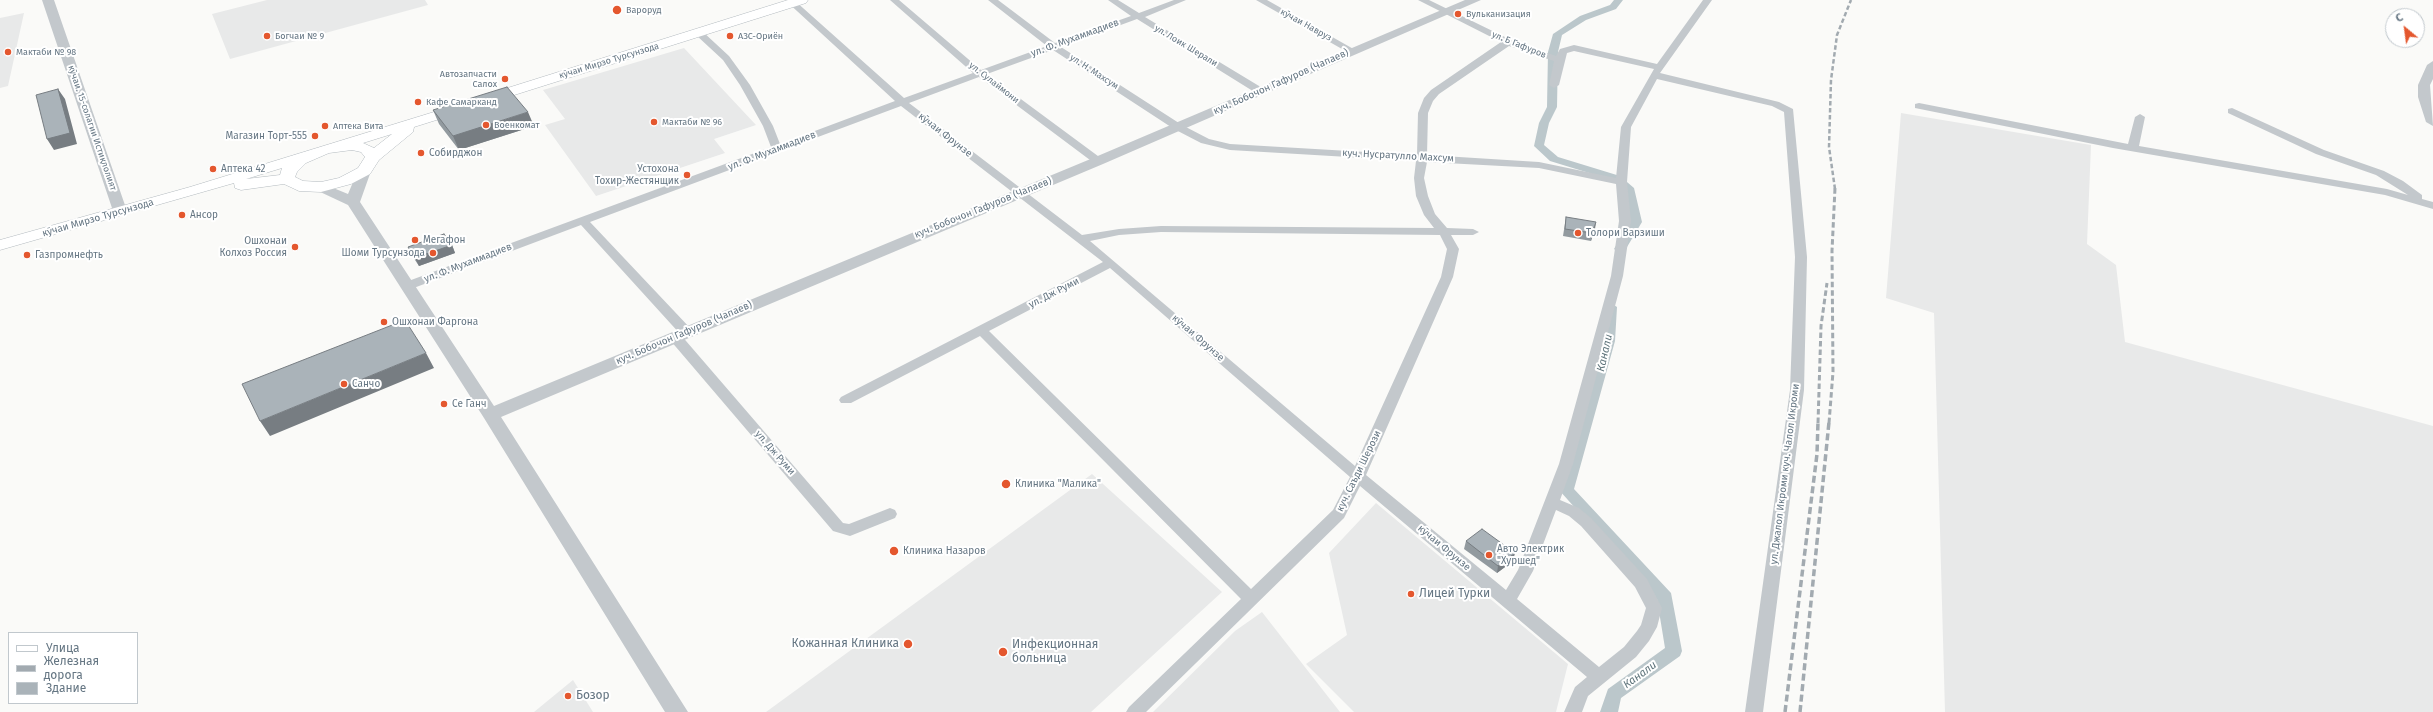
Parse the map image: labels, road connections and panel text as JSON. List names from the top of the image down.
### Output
{
  "streets": {
    "main road": ["кӯчаи Мирзо Турсунзода"],
    "street": [
      "кӯчаи Навруз",
      "ул. Ф. Мухаммадиев",
      "ул. Б Гафуров",
      "ул. Лоик Шерали",
      "ул. Н. Махсум",
      "куч. Бобочон Гафуров (Чапаев)",
      "ул. Сулаймони",
      "кӯчаи. 15-солагии Истиқлолият",
      "кӯчаи Фрунзе",
      "куч. Нусратулло Махсум",
      "ул. Дж Руми",
      "куч. Саъди Шерози",
      "ул. Джалол Икроми куч. Чалол Икроми"
    ]
  },
  "crossings": [
    ["кӯчаи Навруз", "куч. Бобочон Гафуров (Чапаев)"],
    ["ул. Ф. Мухаммадиев", "ул. Лоик Шерали"],
    ["ул. Ф. Мухаммадиев", "ул. Н. Махсум"],
    ["ул. Ф. Мухаммадиев", "ул. Сулаймони"],
    ["ул. Ф. Мухаммадиев", "кӯчаи Фрунзе"],
    ["ул. Ф. Мухаммадиев", "ул. Дж Руми"],
    ["ул. Б Гафуров", "куч. Бобочон Гафуров (Чапаев)"],
    ["ул. Б Гафуров", "куч. Саъди Шерози"],
    ["ул. Б Гафуров", "ул. Джалол Икроми куч. Чалол Икроми"],
    ["ул. Лоик Шерали", "куч. Бобочон Гафуров (Чапаев)"],
    ["кӯчаи Мирзо Турсунзода", "кӯчаи. 15-солагии Истиқлолият"],
    ["кӯчаи Мирзо Турсунзода", "кӯчаи Фрунзе"],
    ["ул. Н. Махсум", "куч. Бобочон Гафуров (Чапаев)"],
    ["ул. Н. Махсум", "куч. Нусратулло Махсум"],
    ["куч. Бобочон Гафуров (Чапаев)", "ул. Сулаймони"],
    ["куч. Бобочон Гафуров (Чапаев)", "кӯчаи Фрунзе"],
    ["куч. Бобочон Гафуров (Чапаев)", "куч. Нусратулло Махсум"],
    ["куч. Бобочон Гафуров (Чапаев)", "ул. Дж Руми"],
    ["кӯчаи Фрунзе", "ул. Дж Руми"],
    ["кӯчаи Фрунзе", "куч. Саъди Шерози"],
    ["куч. Нусратулло Махсум", "куч. Саъди Шерози"]
  ],
  "water": ["Канали"],
  "places": [
    "Вароруд",
    "Вульканизация",
    "Богчаи № 9",
    "АЗС-Ориён",
    "Мактаби № 98",
    "Автозапчасти Салох",
    "Кафе Самарканд",
    "Мактаби № 96",
    "Военкомат",
    "Аптека Вита",
    "Магазин Торт-555",
    "Собирджон",
    "Аптека 42",
    "Устохона Тохир-Жестянщик",
    "Ансор",
    "Толори Варзиши",
    "Мегафон",
    "Ошхонаи Колхоз Россия",
    "Шоми Турсунзода",
    "Газпромнефть",
    "Ошхонаи Фаргона",
    "Санчо",
    "Се Ганч",
    "Клиника \"Малика\"",
    "Клиника Назаров",
    "Авто Электрик \"Хуршед\"",
    "Лицей Турки",
    "Кожанная Клиника",
    "Инфекционная больница",
    "Бозор"
  ],
  "legend": ["Улица", "Железная дорога", "Здание"],
  "north": "top left"
}
